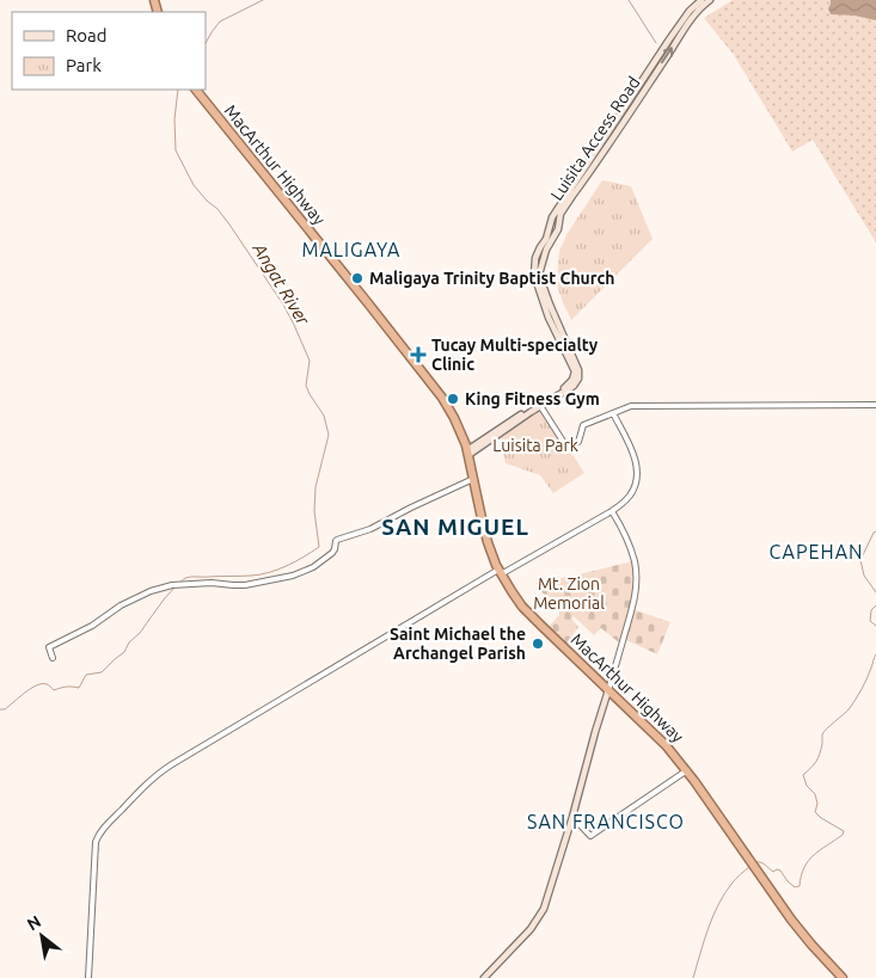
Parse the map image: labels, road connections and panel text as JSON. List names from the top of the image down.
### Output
{
  "streets": {
    "highway": ["MacArthur Highway"],
    "main road": ["Luisita Access Road"]
  },
  "crossings": [
    ["Luisita Access Road", "MacArthur Highway"]
  ],
  "districts": [
    "MALIGAYA",
    "SAN MIGUEL",
    "CAPEHAN",
    "SAN FRANCISCO"
  ],
  "water": ["Angat River"],
  "parks": ["Luisita Park", "Mt. Zion Memorial"],
  "places": {
    "other": ["Maligaya Trinity Baptist Church", "King Fitness Gym", "Saint Michael the Archangel Parish"],
    "health": ["Tucay Multi-specialty Clinic"]
  },
  "legend": ["Road", "Park"],
  "north": "top left"
}
